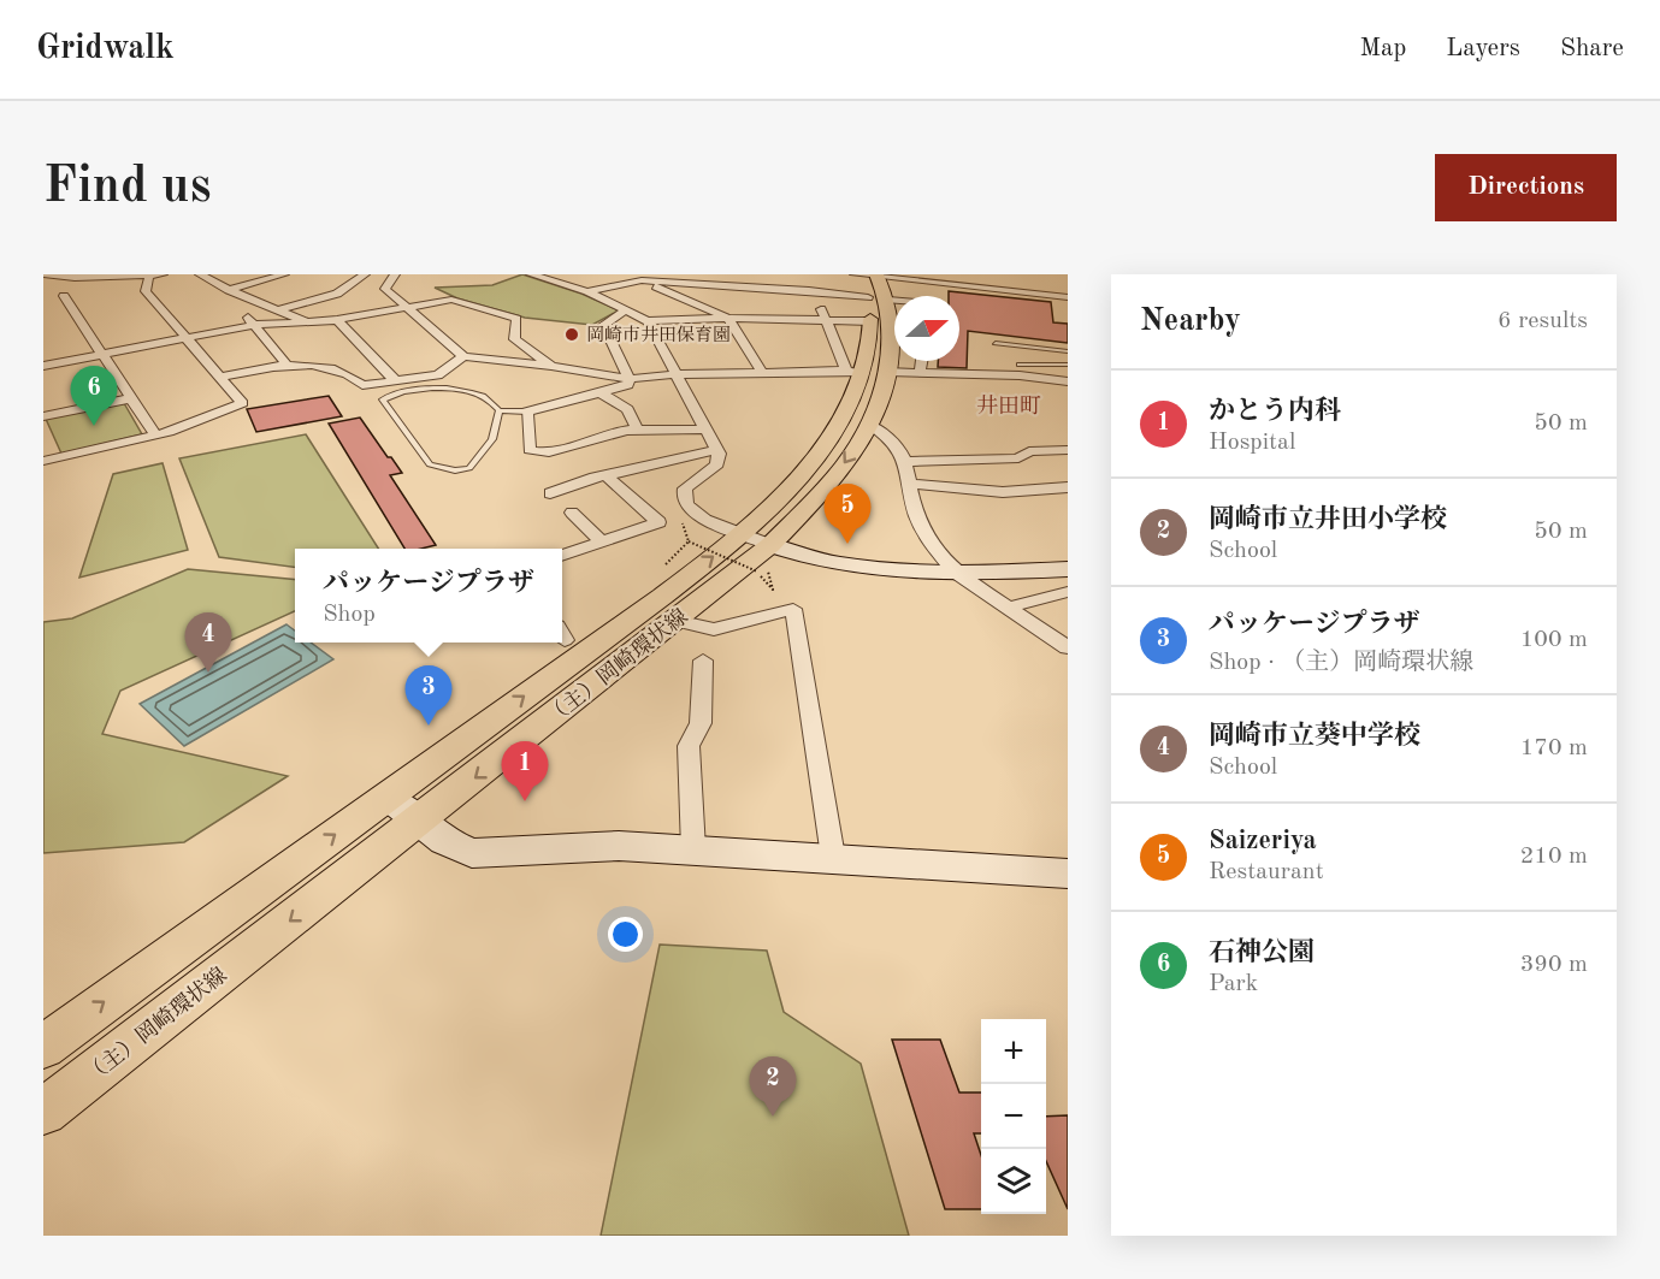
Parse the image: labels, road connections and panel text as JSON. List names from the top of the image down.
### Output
{
  "streets": {
    "main road": ["（主）岡崎環状線"]
  },
  "districts": ["井田町"],
  "places": ["岡崎市井田保育園"],
  "north": "right",
  "page": {
    "header": "Gridwalk",
    "nav": ["Map", "Layers", "Share"],
    "buttons": "Directions",
    "title": "Find us",
    "heading": ["Nearby", "6 results"],
    "pins": [
      "6",
      "5",
      "4",
      "3",
      "1",
      "2"
    ],
    "list": [
      {
        "mark": "1",
        "name": "かとう内科",
        "note": "Hospital",
        "value": "50 m"
      },
      {
        "mark": "2",
        "name": "岡崎市立井田小学校",
        "note": "School",
        "value": "50 m"
      },
      {
        "mark": "3",
        "name": "パッケージプラザ",
        "note": "Shop · （主）岡崎環状線",
        "value": "100 m"
      },
      {
        "mark": "4",
        "name": "岡崎市立葵中学校",
        "note": "School",
        "value": "170 m"
      },
      {
        "mark": "5",
        "name": "Saizeriya",
        "note": "Restaurant",
        "value": "210 m"
      },
      {
        "mark": "6",
        "name": "石神公園",
        "note": "Park",
        "value": "390 m"
      }
    ],
    "popup": ["パッケージプラザ", "Shop"],
    "map_buttons": ["+", "−"]
  }
}
